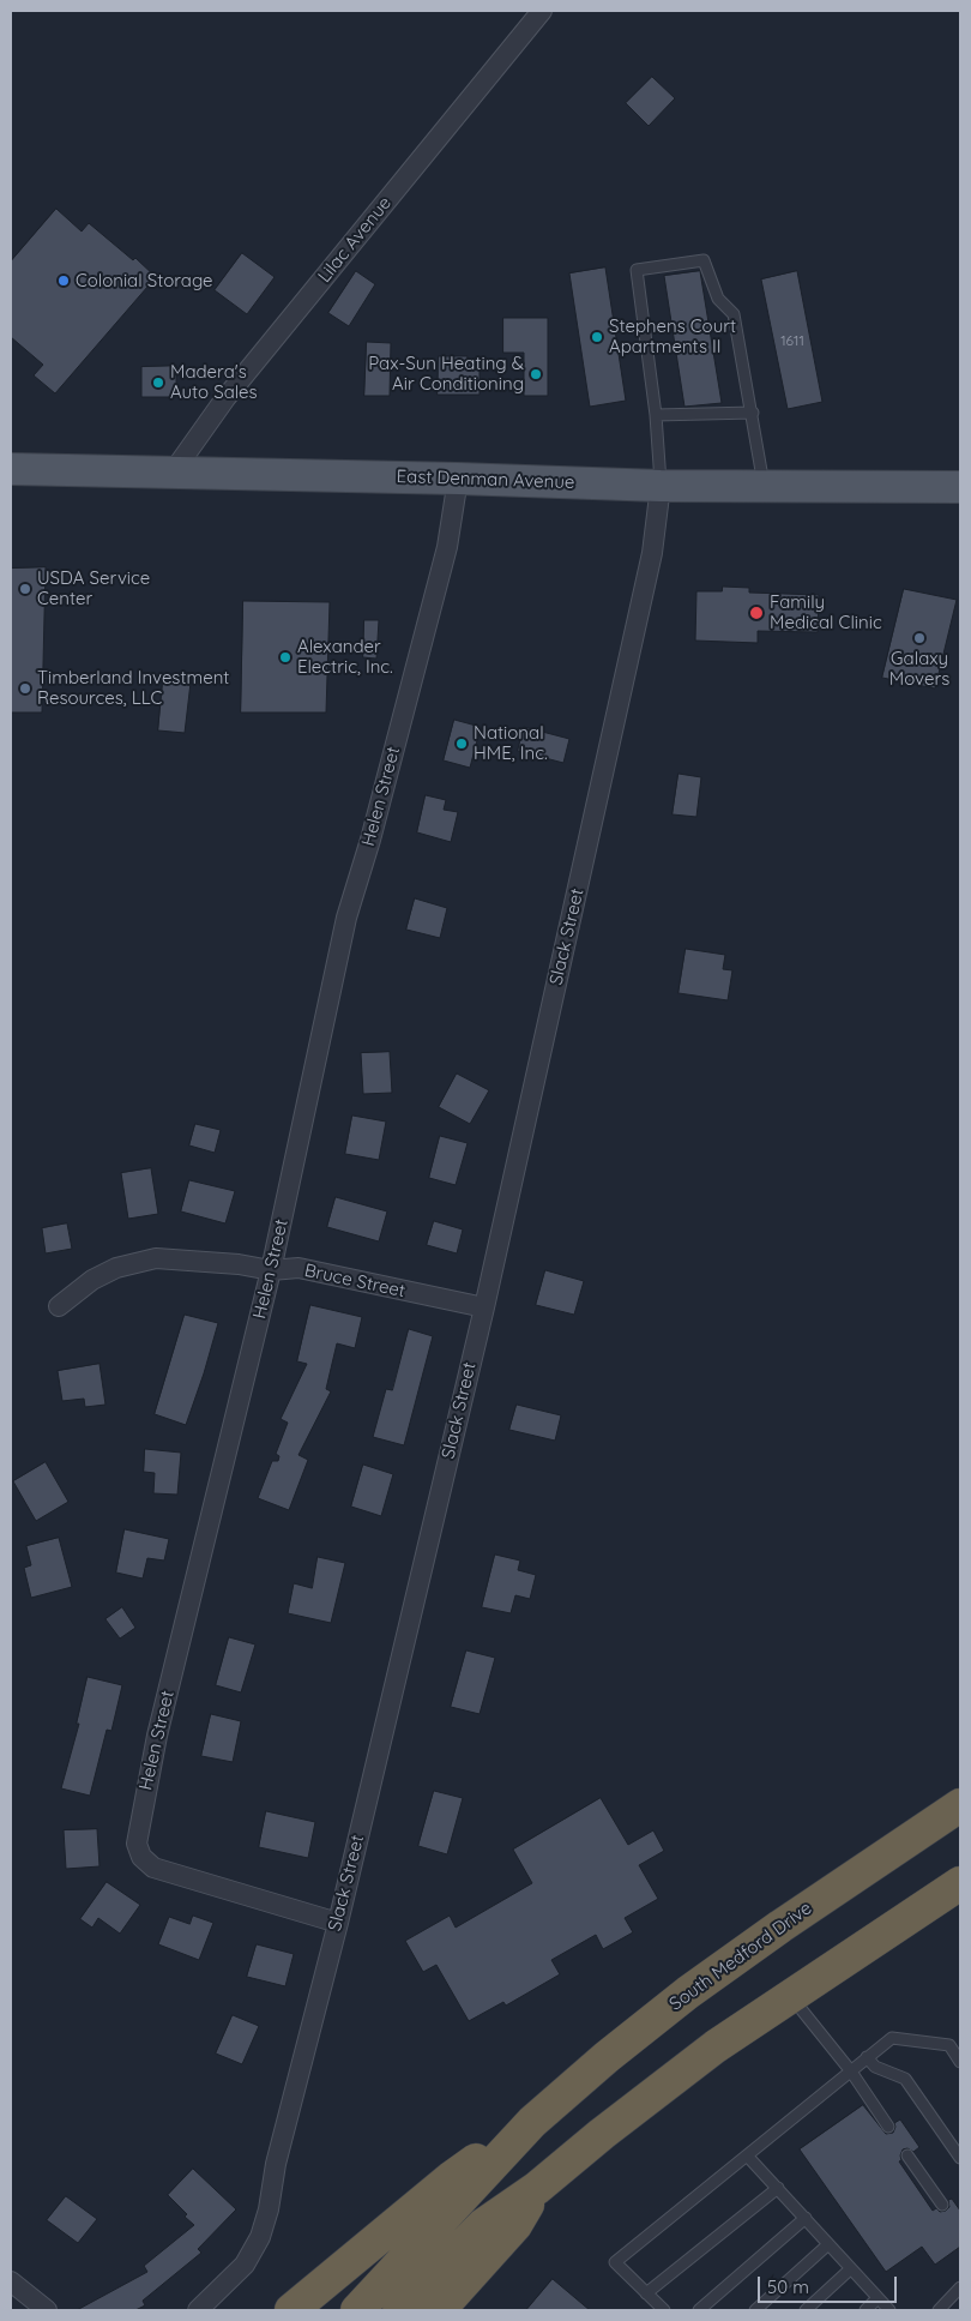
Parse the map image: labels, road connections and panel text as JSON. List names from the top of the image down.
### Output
{
  "streets": {
    "highway": ["South Medford Drive"],
    "main road": ["East Denman Avenue"],
    "street": [
      "Lilac Avenue",
      "Helen Street",
      "Slack Street",
      "Bruce Street"
    ]
  },
  "crossings": [
    ["Lilac Avenue", "East Denman Avenue"],
    ["East Denman Avenue", "Helen Street"],
    ["East Denman Avenue", "Slack Street"],
    ["Helen Street", "Slack Street"],
    ["Helen Street", "Bruce Street"],
    ["Slack Street", "Bruce Street"]
  ],
  "places": [
    "Colonial Storage",
    "Stephens Court Apartments II",
    "Pax-Sun Heating & Air Conditioning",
    "Madera's Auto Sales",
    "USDA Service Center",
    "Family Medical Clinic",
    "Galaxy Movers",
    "Alexander Electric, Inc.",
    "Timberland Investment Resources, LLC",
    "National HME, Inc."
  ],
  "house_numbers": ["1611"],
  "scale_bar": "50 m"
}
